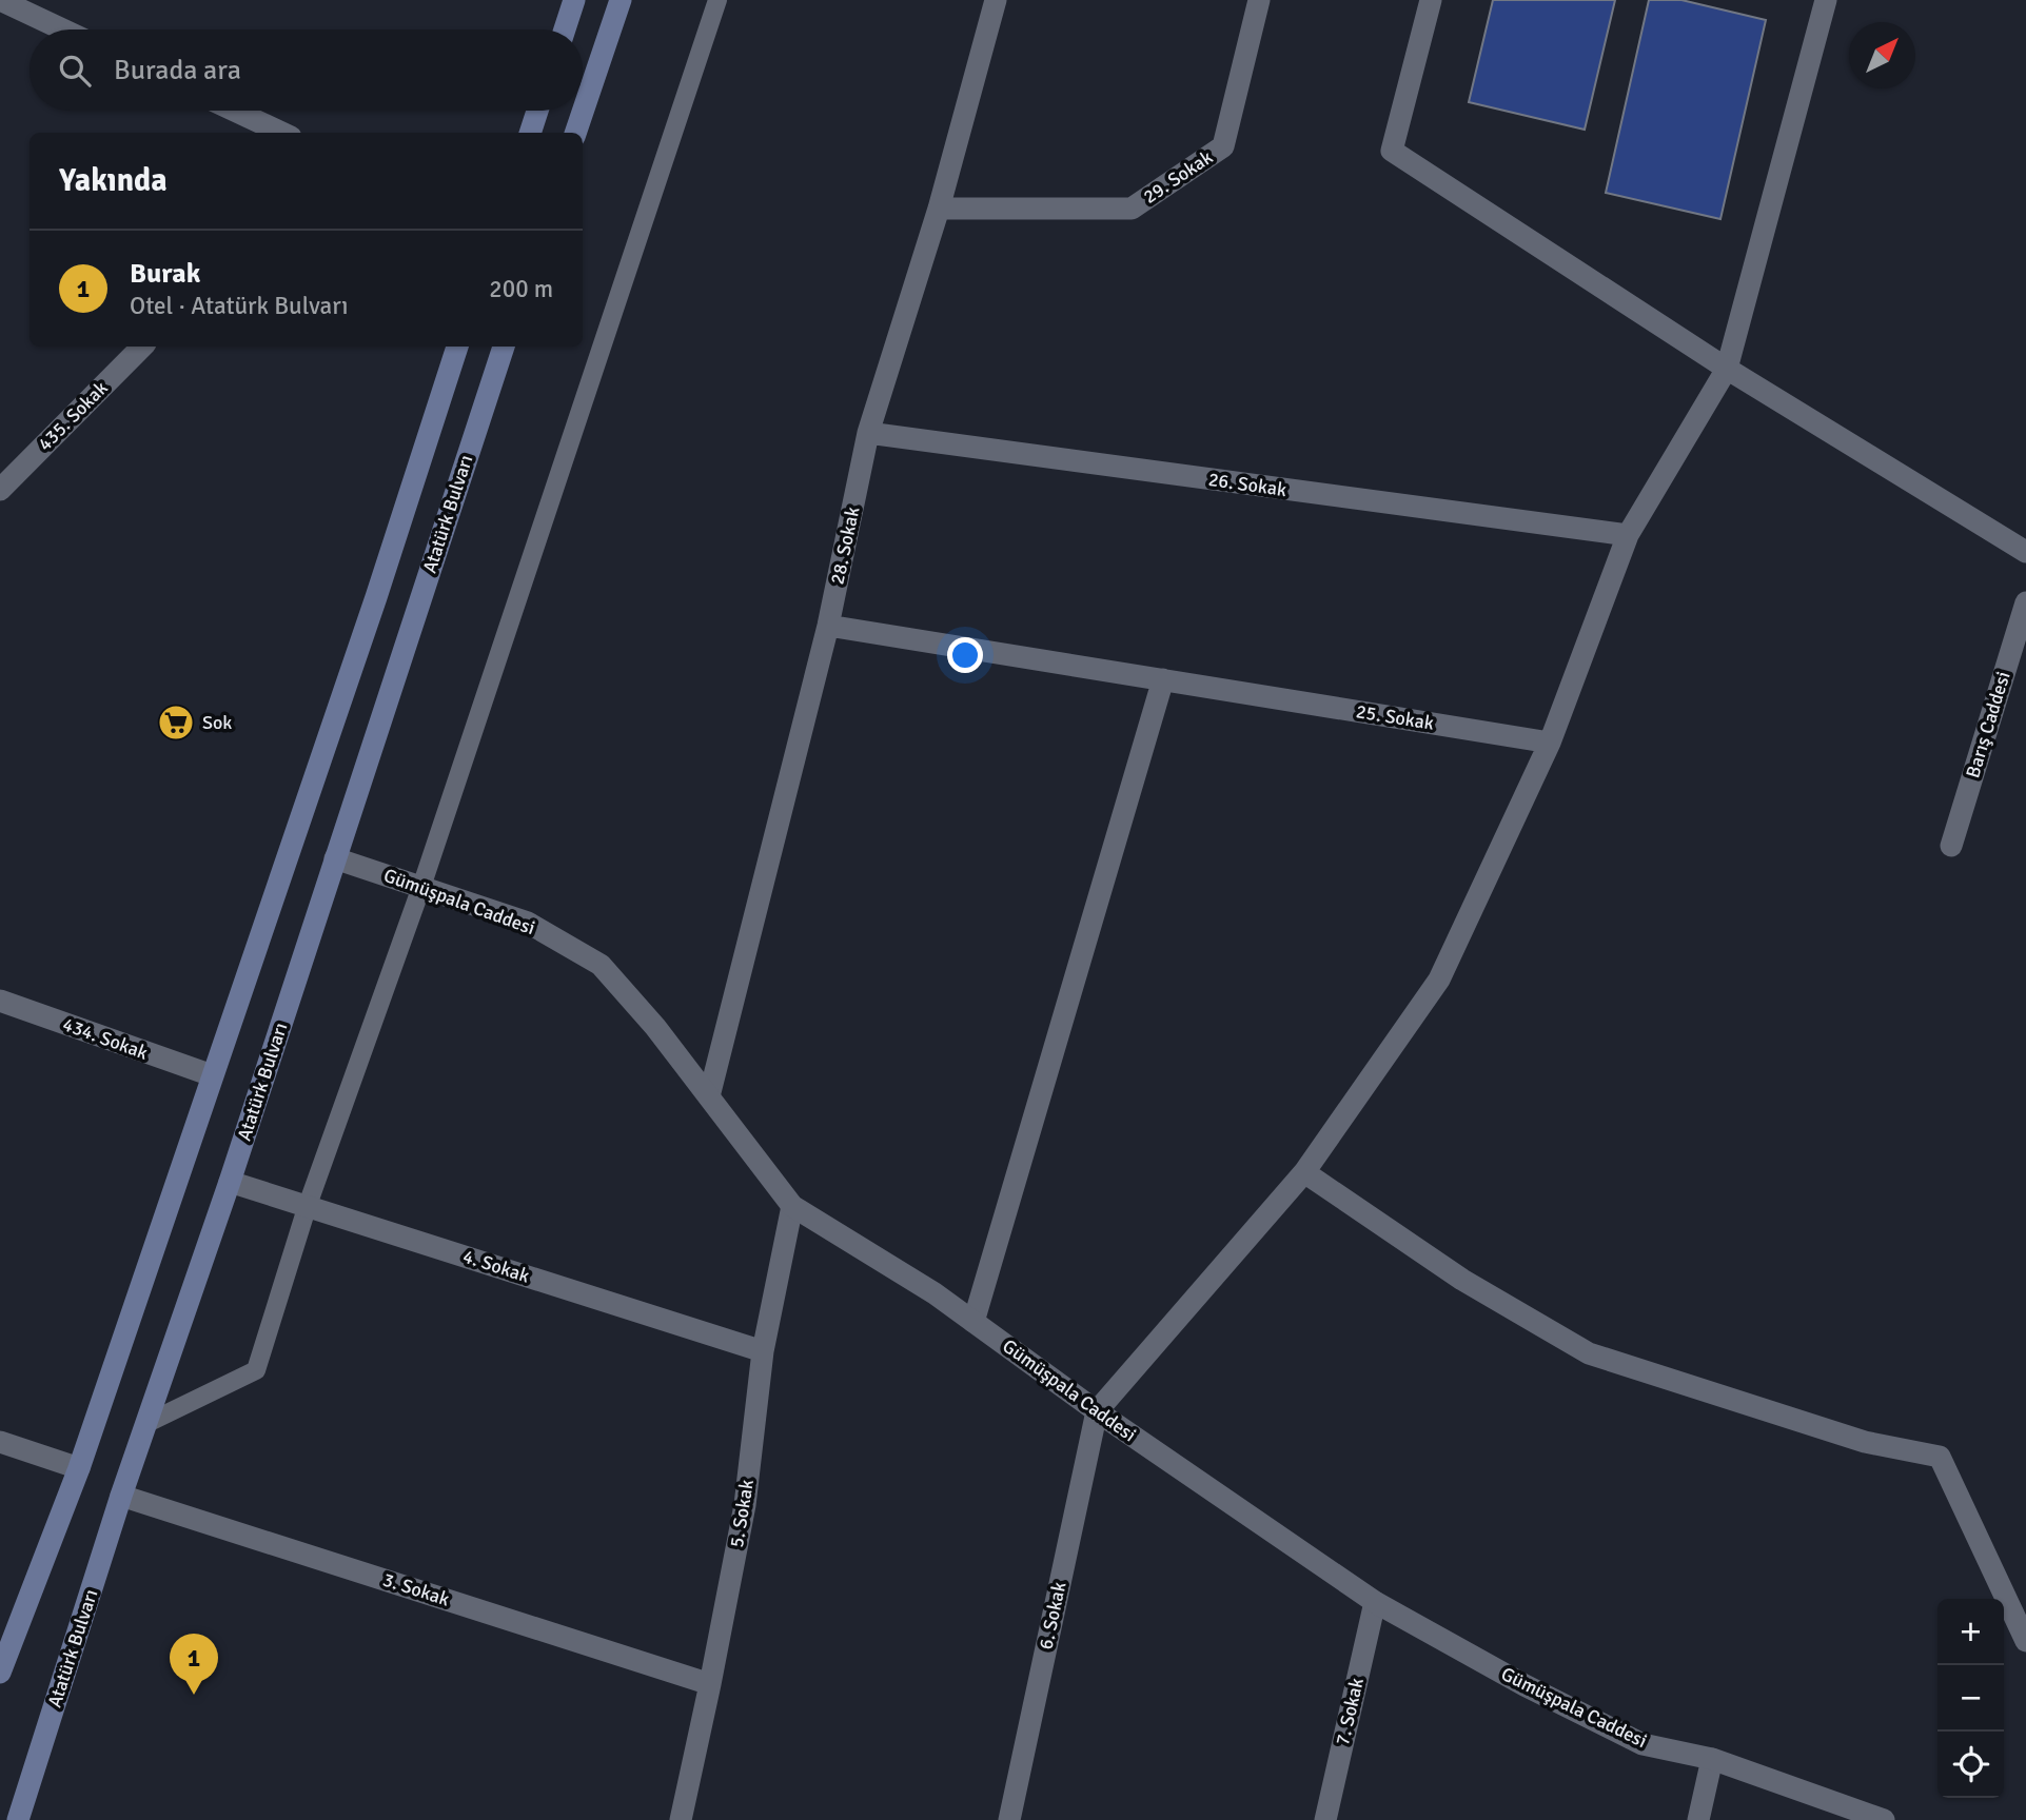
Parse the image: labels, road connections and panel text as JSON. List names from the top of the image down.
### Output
{
  "streets": {
    "main road": ["Atatürk Bulvarı"],
    "street": [
      "29. Sokak",
      "435. Sokak",
      "26. Sokak",
      "28. Sokak",
      "25. Sokak",
      "Barış Caddesi",
      "Gümüşpala Caddesi",
      "434. Sokak",
      "4. Sokak",
      "5. Sokak",
      "3. Sokak",
      "6. Sokak",
      "7. Sokak"
    ]
  },
  "crossings": [
    ["29. Sokak", "28. Sokak"],
    ["26. Sokak", "28. Sokak"],
    ["Atatürk Bulvarı", "Gümüşpala Caddesi"],
    ["Atatürk Bulvarı", "4. Sokak"],
    ["Atatürk Bulvarı", "3. Sokak"],
    ["28. Sokak", "25. Sokak"],
    ["28. Sokak", "Gümüşpala Caddesi"],
    ["Gümüşpala Caddesi", "5. Sokak"],
    ["Gümüşpala Caddesi", "6. Sokak"],
    ["Gümüşpala Caddesi", "7. Sokak"],
    ["4. Sokak", "5. Sokak"],
    ["5. Sokak", "3. Sokak"]
  ],
  "places": {
    "supermarket": ["Sok"]
  },
  "north": "top right",
  "page": {
    "search": "Burada ara",
    "heading": "Yakında",
    "list": [
      {
        "mark": "1",
        "name": "Burak",
        "note": "Otel · Atatürk Bulvarı",
        "value": "200 m"
      }
    ],
    "map_buttons": ["+", "−"],
    "pins": "1"
  }
}
